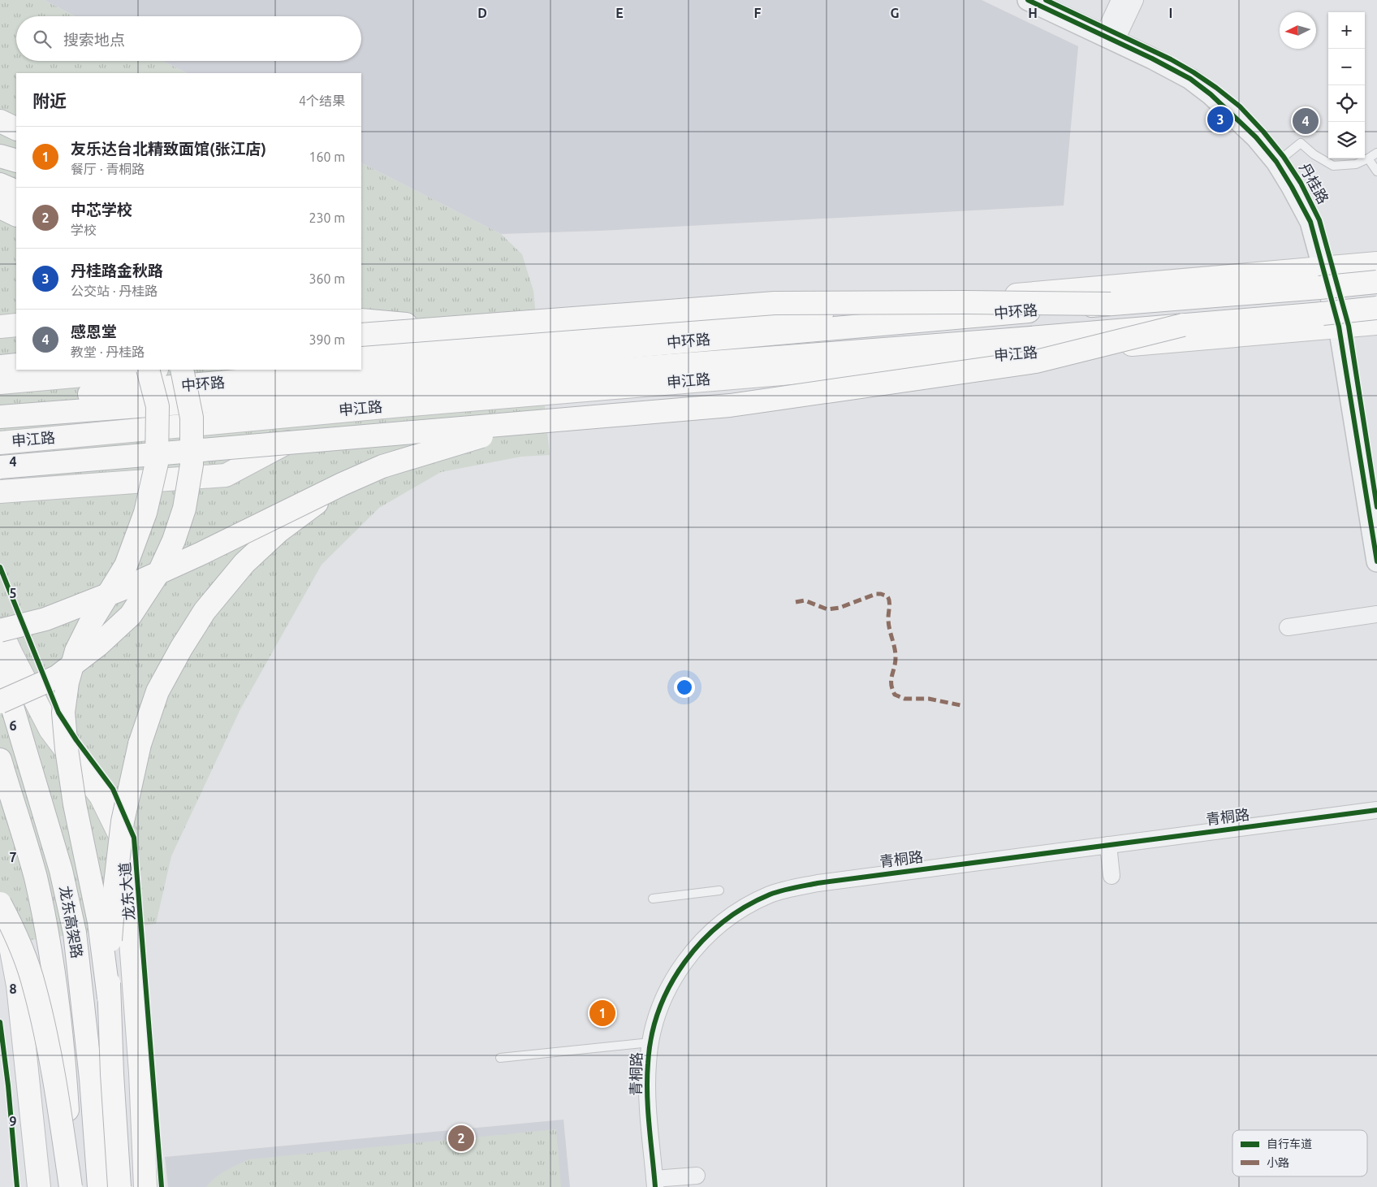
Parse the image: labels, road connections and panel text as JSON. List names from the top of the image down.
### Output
{
  "streets": {
    "main road": [
      "中环路",
      "申江路",
      "龙东大道",
      "龙东高架路"
    ],
    "street": ["丹桂路", "青桐路"]
  },
  "crossings": [
    ["丹桂路", "中环路"],
    ["丹桂路", "申江路"],
    ["中环路", "申江路"]
  ],
  "legend": ["自行车道", "小路"],
  "north": "left",
  "page": {
    "map_buttons": ["+", "−"],
    "search": "搜索地点",
    "heading": ["附近", "4个结果"],
    "pins": [
      "3",
      "4",
      "1",
      "2"
    ],
    "list": [
      {
        "mark": "1",
        "name": "友乐达台北精致面馆(张江店)",
        "note": "餐厅 · 青桐路",
        "value": "160 m"
      },
      {
        "mark": "2",
        "name": "中芯学校",
        "note": "学校",
        "value": "230 m"
      },
      {
        "mark": "3",
        "name": "丹桂路金秋路",
        "note": "公交站 · 丹桂路",
        "value": "360 m"
      },
      {
        "mark": "4",
        "name": "感恩堂",
        "note": "教堂 · 丹桂路",
        "value": "390 m"
      }
    ]
  },
  "grid": {
    "columns": [
      "D",
      "E",
      "F",
      "G",
      "H",
      "I"
    ],
    "rows": [
      "4",
      "5",
      "6",
      "7",
      "8",
      "9"
    ]
  }
}
